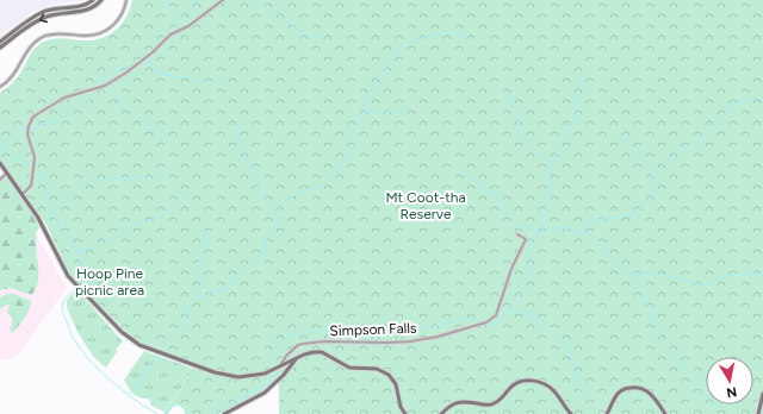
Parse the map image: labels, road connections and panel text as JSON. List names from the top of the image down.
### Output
{
  "streets": {
    "street": ["Simpson Falls"]
  },
  "parks": ["Mt Coot-tha Reserve", "Hoop Pine picnic area"],
  "north": "bottom"
}
